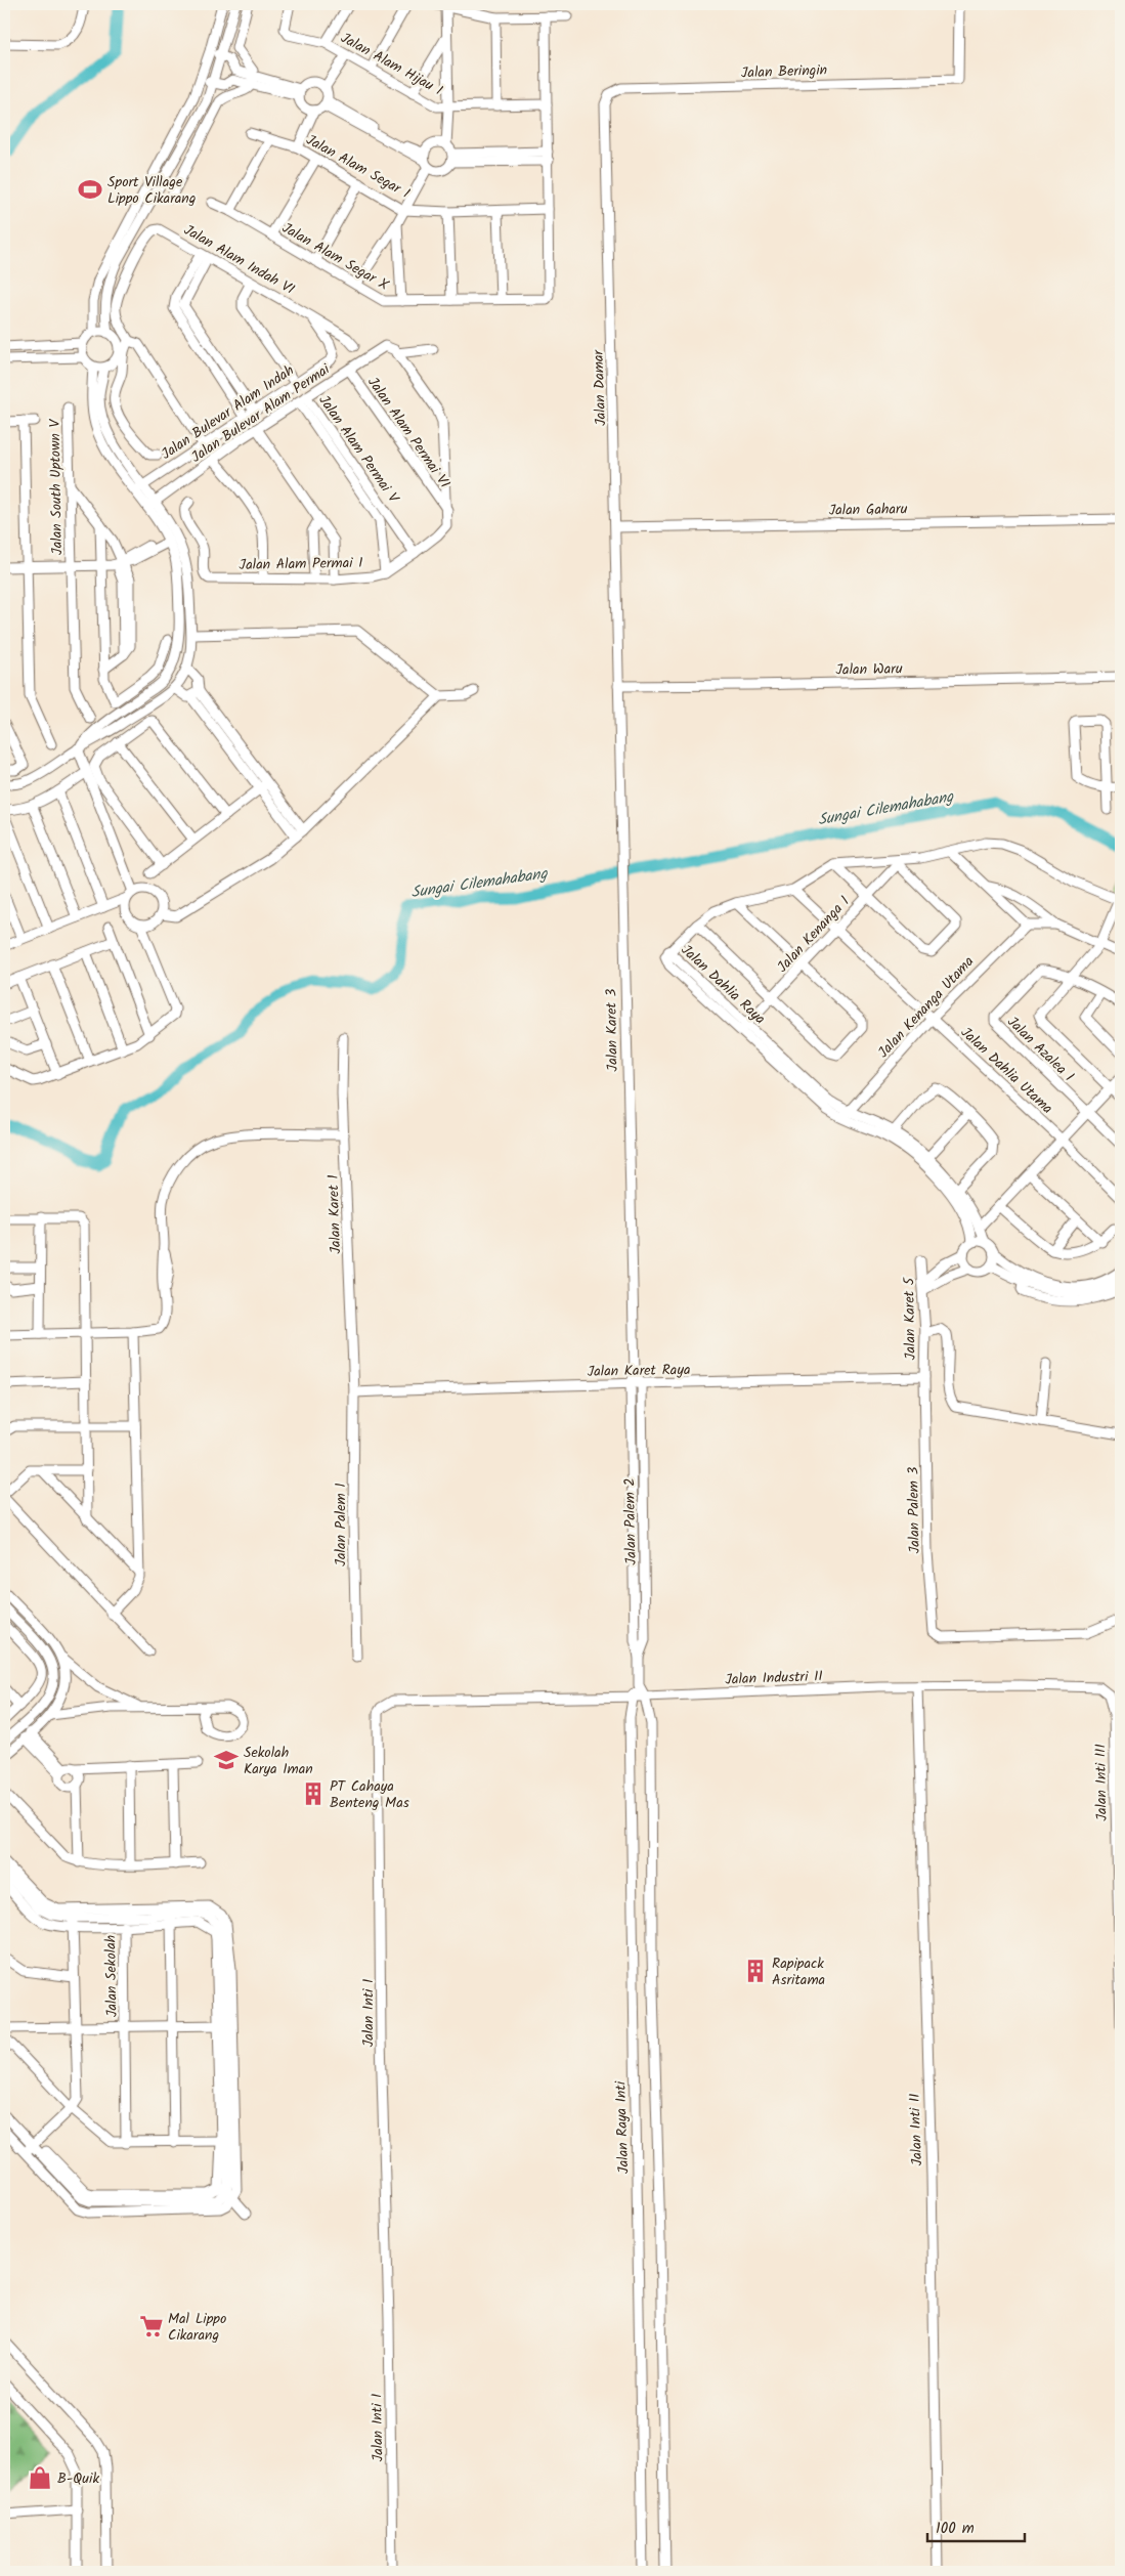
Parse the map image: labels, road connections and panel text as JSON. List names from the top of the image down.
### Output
{
  "streets": {
    "street": [
      "Jalan Alam Hijau I",
      "Jalan Beringin",
      "Jalan Alam Segar I",
      "Jalan Alam Segar X",
      "Jalan Alam Indah VI",
      "Jalan Damar",
      "Jalan Bulevar Alam Indah",
      "Jalan Bulevar Alam Permai",
      "Jalan Alam Permai VI",
      "Jalan Alam Permai V",
      "Jalan South Uptown V",
      "Jalan Gaharu",
      "Jalan Alam Permai I",
      "Jalan Waru",
      "Jalan Kenanga 1",
      "Jalan Dahlia Raya",
      "Jalan Kenanga Utama",
      "Jalan Karet 3",
      "Jalan Azalea 1",
      "Jalan Dahlia Utama",
      "Jalan Karet 1",
      "Jalan Karet 5",
      "Jalan Karet Raya",
      "Jalan Palem 3",
      "Jalan Palem 2",
      "Jalan Palem 1",
      "Jalan Industri II",
      "Jalan Inti III",
      "Jalan Sekolah",
      "Jalan Inti I",
      "Jalan Raya Inti",
      "Jalan Inti II"
    ]
  },
  "crossings": [
    ["Jalan Beringin", "Jalan Damar"],
    ["Jalan Alam Segar I", "Jalan Alam Segar X"],
    ["Jalan Alam Indah VI", "Jalan Bulevar Alam Indah"],
    ["Jalan Damar", "Jalan Gaharu"],
    ["Jalan Damar", "Jalan Waru"],
    ["Jalan Damar", "Jalan Karet 3"],
    ["Jalan Bulevar Alam Permai", "Jalan Alam Permai VI"],
    ["Jalan Bulevar Alam Permai", "Jalan Alam Permai V"],
    ["Jalan Alam Permai VI", "Jalan Alam Permai I"],
    ["Jalan Alam Permai V", "Jalan Alam Permai I"],
    ["Jalan Waru", "Jalan Karet 3"],
    ["Jalan Kenanga 1", "Jalan Dahlia Raya"],
    ["Jalan Kenanga 1", "Jalan Dahlia Utama"],
    ["Jalan Dahlia Raya", "Jalan Kenanga Utama"],
    ["Jalan Kenanga Utama", "Jalan Dahlia Utama"],
    ["Jalan Karet 3", "Jalan Karet Raya"],
    ["Jalan Karet 3", "Jalan Palem 2"],
    ["Jalan Karet 1", "Jalan Karet Raya"],
    ["Jalan Karet 1", "Jalan Palem 1"],
    ["Jalan Karet 5", "Jalan Karet Raya"],
    ["Jalan Karet 5", "Jalan Palem 3"],
    ["Jalan Karet Raya", "Jalan Palem 3"],
    ["Jalan Karet Raya", "Jalan Palem 2"],
    ["Jalan Karet Raya", "Jalan Palem 1"],
    ["Jalan Palem 2", "Jalan Industri II"],
    ["Jalan Palem 2", "Jalan Raya Inti"],
    ["Jalan Industri II", "Jalan Inti III"],
    ["Jalan Industri II", "Jalan Inti I"],
    ["Jalan Industri II", "Jalan Raya Inti"],
    ["Jalan Industri II", "Jalan Inti II"],
    ["Jalan Inti I", "Jalan Raya Inti"]
  ],
  "water": ["Sungai Cilemahabang"],
  "places": {
    "sports": ["Sport Village Lippo Cikarang"],
    "school or university": ["Sekolah Karya Iman"],
    "building": ["PT Cahaya Benteng Mas", "Rapipack Asritama"],
    "supermarket": ["Mal Lippo Cikarang"],
    "shop": ["B-Quik"]
  },
  "scale_bar": "100 m"
}
